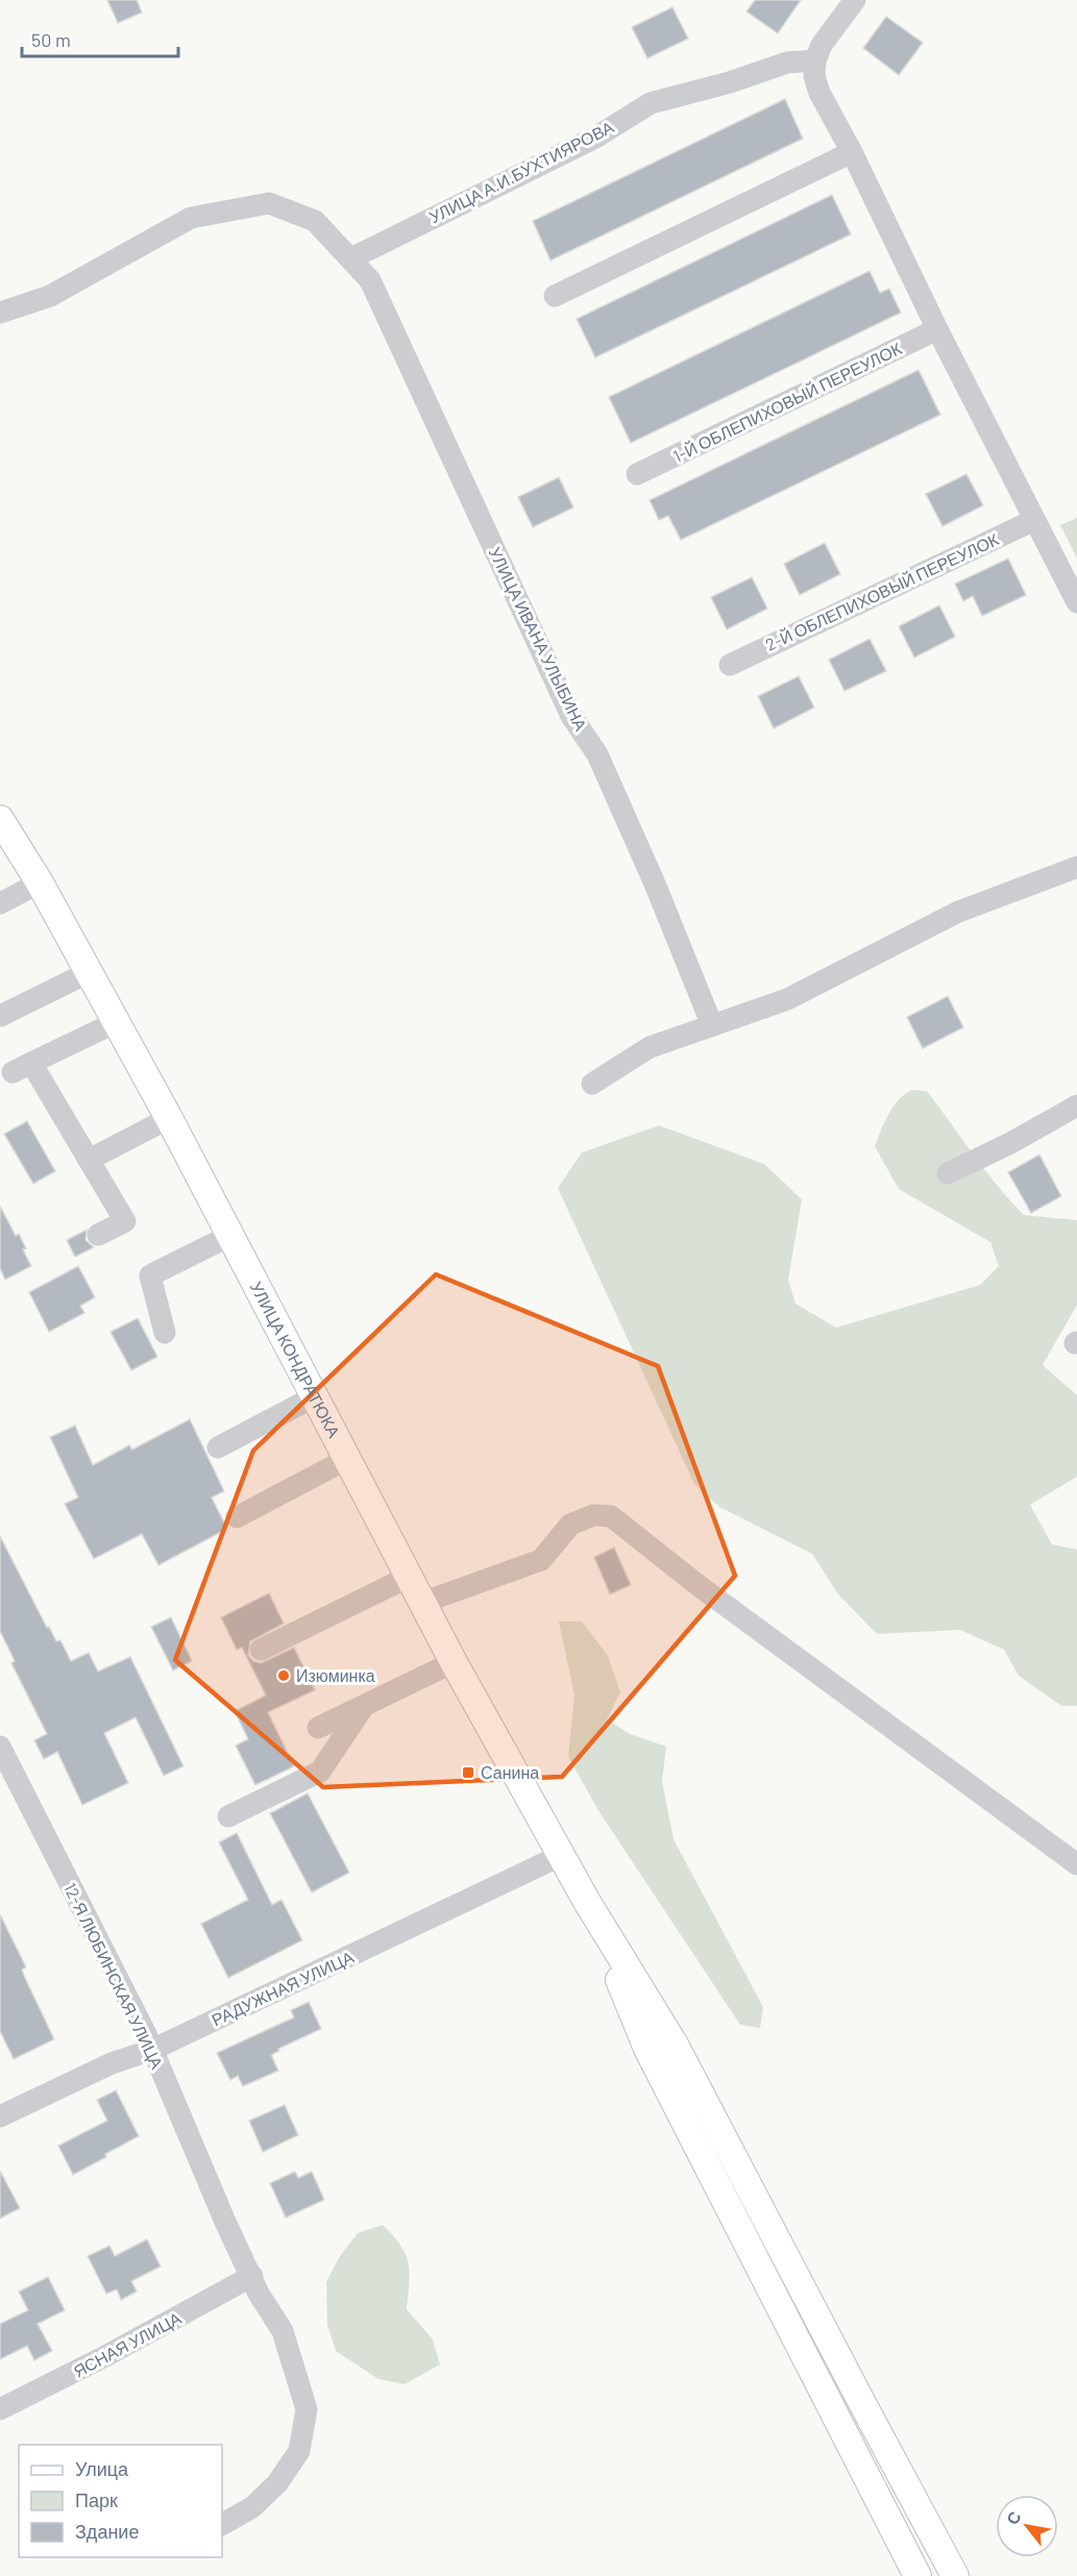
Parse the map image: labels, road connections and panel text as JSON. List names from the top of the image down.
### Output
{
  "streets": {
    "main road": ["УЛИЦА КОНДРАТЮКА"],
    "street": [
      "УЛИЦА А.И.БУХТИЯРОВА",
      "1-Й ОБЛЕПИХОВЫЙ ПЕРЕУЛОК",
      "2-Й ОБЛЕПИХОВЫЙ ПЕРЕУЛОК",
      "УЛИЦА ИВАНА УЛЫБИНА",
      "12-Я ЛЮБИНСКАЯ УЛИЦА",
      "РАДУЖНАЯ УЛИЦА",
      "ЯСНАЯ УЛИЦА"
    ]
  },
  "crossings": [
    ["УЛИЦА А.И.БУХТИЯРОВА", "УЛИЦА ИВАНА УЛЫБИНА"],
    ["УЛИЦА КОНДРАТЮКА", "РАДУЖНАЯ УЛИЦА"],
    ["12-Я ЛЮБИНСКАЯ УЛИЦА", "РАДУЖНАЯ УЛИЦА"],
    ["12-Я ЛЮБИНСКАЯ УЛИЦА", "ЯСНАЯ УЛИЦА"]
  ],
  "places": {
    "other": ["Изюминка"],
    "transit": ["Санина"]
  },
  "legend": ["Улица", "Парк", "Здание"],
  "scale_bar": "50 m",
  "north": "top left"
}
